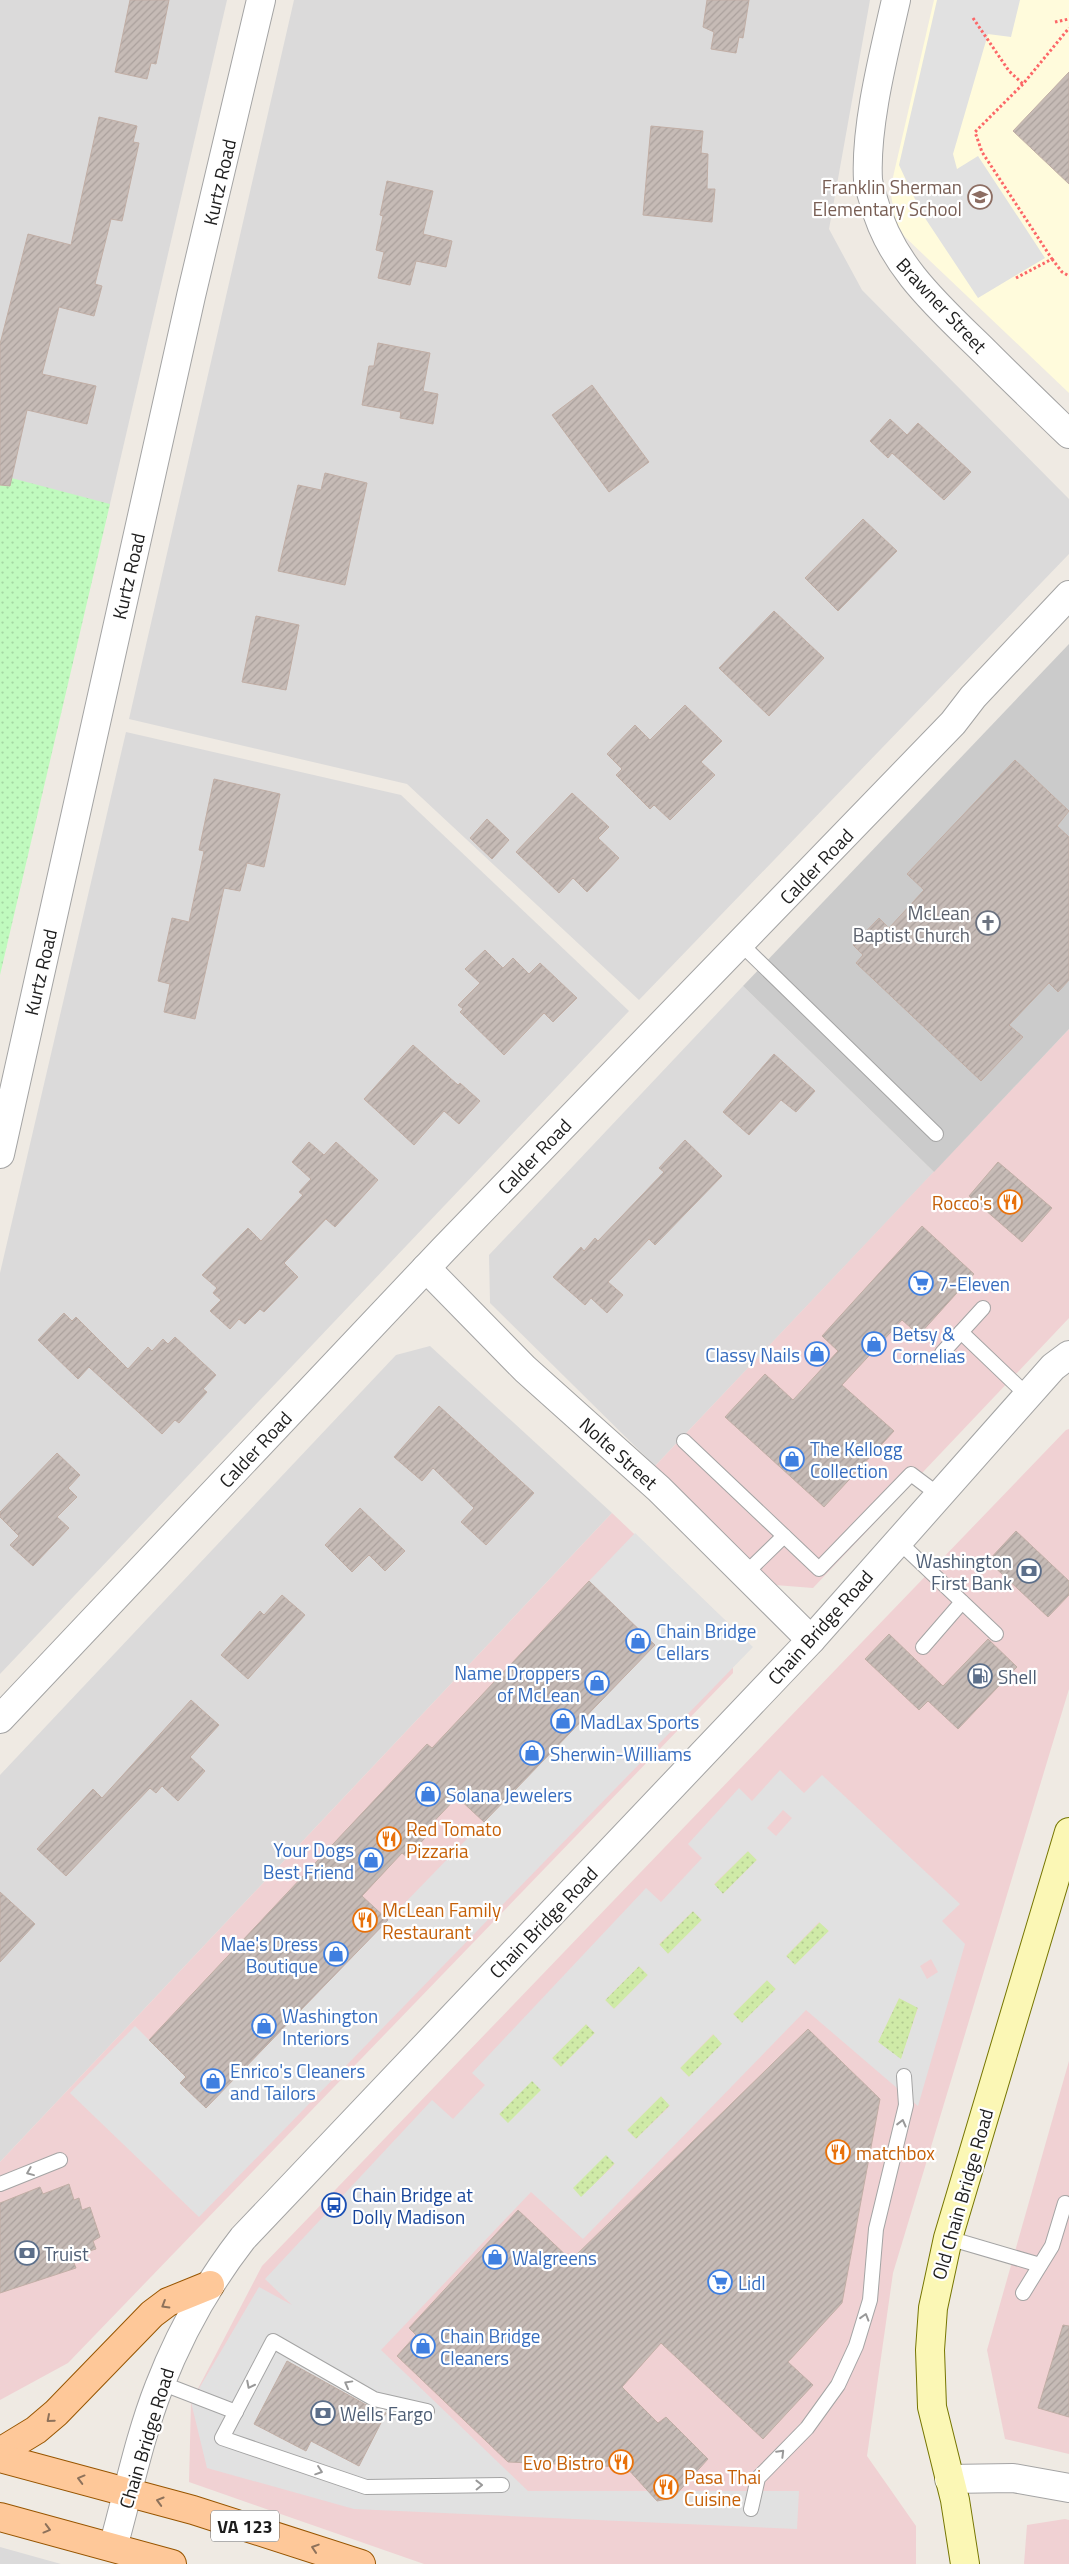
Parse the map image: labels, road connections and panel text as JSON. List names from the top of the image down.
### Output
{
  "streets": {
    "main road": ["Old Chain Bridge Road", "VA 123"],
    "street": [
      "Kurtz Road",
      "Brawner Street",
      "Calder Road",
      "Nolte Street",
      "Chain Bridge Road"
    ]
  },
  "crossings": [
    ["Calder Road", "Nolte Street"],
    ["Nolte Street", "Chain Bridge Road"],
    ["Chain Bridge Road", "VA 123"]
  ],
  "places": {
    "school or university": ["Franklin Sherman Elementary School"],
    "church": ["McLean Baptist Church"],
    "restaurant": [
      "Rocco's",
      "Red Tomato Pizzaria",
      "McLean Family Restaurant",
      "matchbox",
      "Evo Bistro",
      "Pasa Thai Cuisine"
    ],
    "supermarket": ["7-Eleven", "Lidl"],
    "shop": [
      "Betsy & Cornelias",
      "Classy Nails",
      "The Kellogg Collection",
      "Chain Bridge Cellars",
      "Name Droppers of McLean",
      "MadLax Sports",
      "Sherwin-Williams",
      "Solana Jewelers",
      "Your Dogs Best Friend",
      "Mae's Dress Boutique",
      "Washington Interiors",
      "Enrico's Cleaners and Tailors",
      "Walgreens",
      "Chain Bridge Cleaners"
    ],
    "bank": ["Washington First Bank", "Truist", "Wells Fargo"],
    "fuel station": ["Shell"],
    "bus stop": ["Chain Bridge at Dolly Madison"]
  }
}
